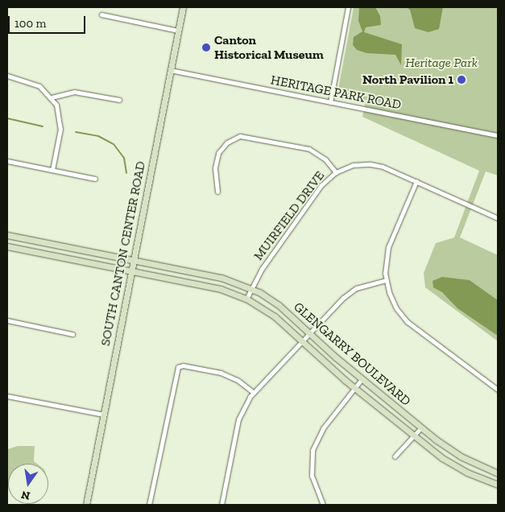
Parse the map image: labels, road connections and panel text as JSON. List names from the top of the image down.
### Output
{
  "streets": {
    "street": [
      "HERITAGE PARK ROAD",
      "MUIRFIELD DRIVE",
      "SOUTH CANTON CENTER ROAD",
      "GLENGARRY BOULEVARD"
    ]
  },
  "crossings": [
    ["HERITAGE PARK ROAD", "SOUTH CANTON CENTER ROAD"],
    ["MUIRFIELD DRIVE", "GLENGARRY BOULEVARD"],
    ["SOUTH CANTON CENTER ROAD", "GLENGARRY BOULEVARD"]
  ],
  "parks": ["Heritage Park"],
  "places": ["Canton Historical Museum", "North Pavilion 1"],
  "scale_bar": "100 m",
  "north": "bottom"
}
